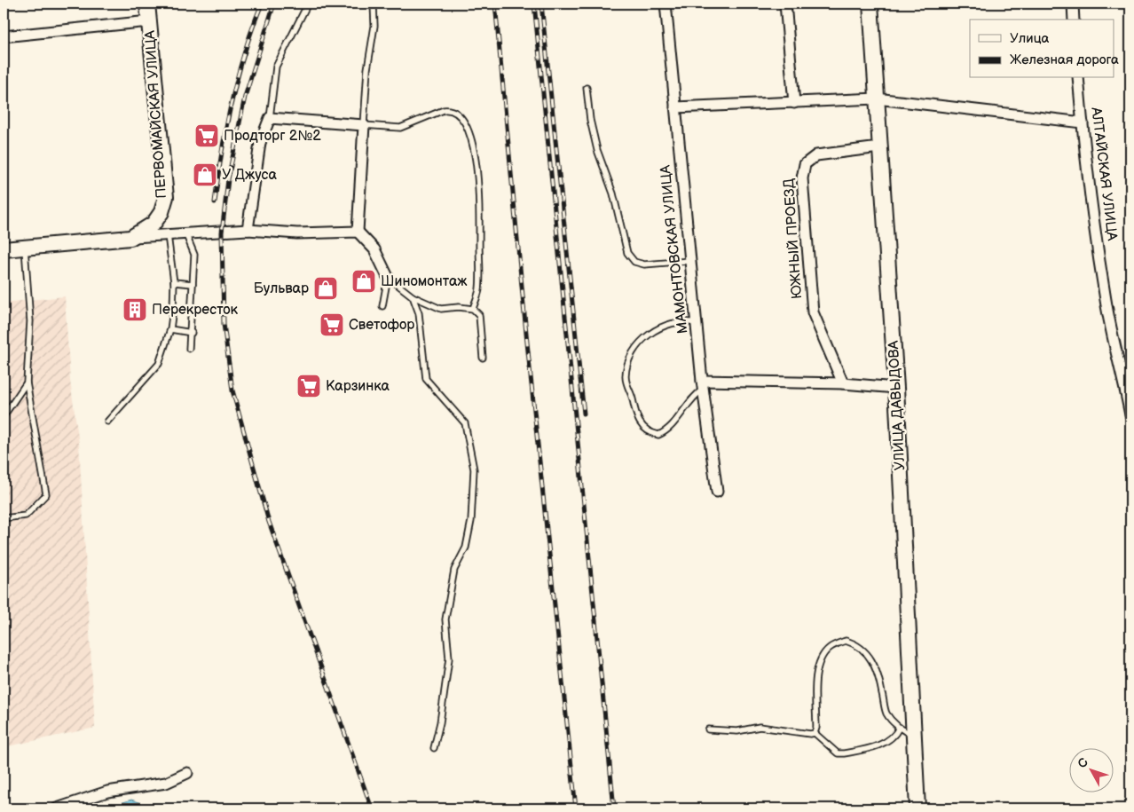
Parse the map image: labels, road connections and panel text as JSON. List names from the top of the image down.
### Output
{
  "streets": {
    "main road": ["ПЕРВОМАЙСКАЯ УЛИЦА", "УЛИЦА ДАВЫДОВА"],
    "street": ["АЛТАЙСКАЯ УЛИЦА", "ЮЖНЫЙ ПРОЕЗД", "МАМОНТОВСКАЯ УЛИЦА"]
  },
  "crossings": [
    ["ЮЖНЫЙ ПРОЕЗД", "УЛИЦА ДАВЫДОВА"]
  ],
  "places": {
    "supermarket": ["Продторг 2№2", "Светофор", "Карзинка"],
    "shop": ["У Джуса", "Шиномонтаж", "Бульвар"],
    "building": ["Перекресток"]
  },
  "legend": ["Улица", "Железная дорога"],
  "north": "top left"
}
